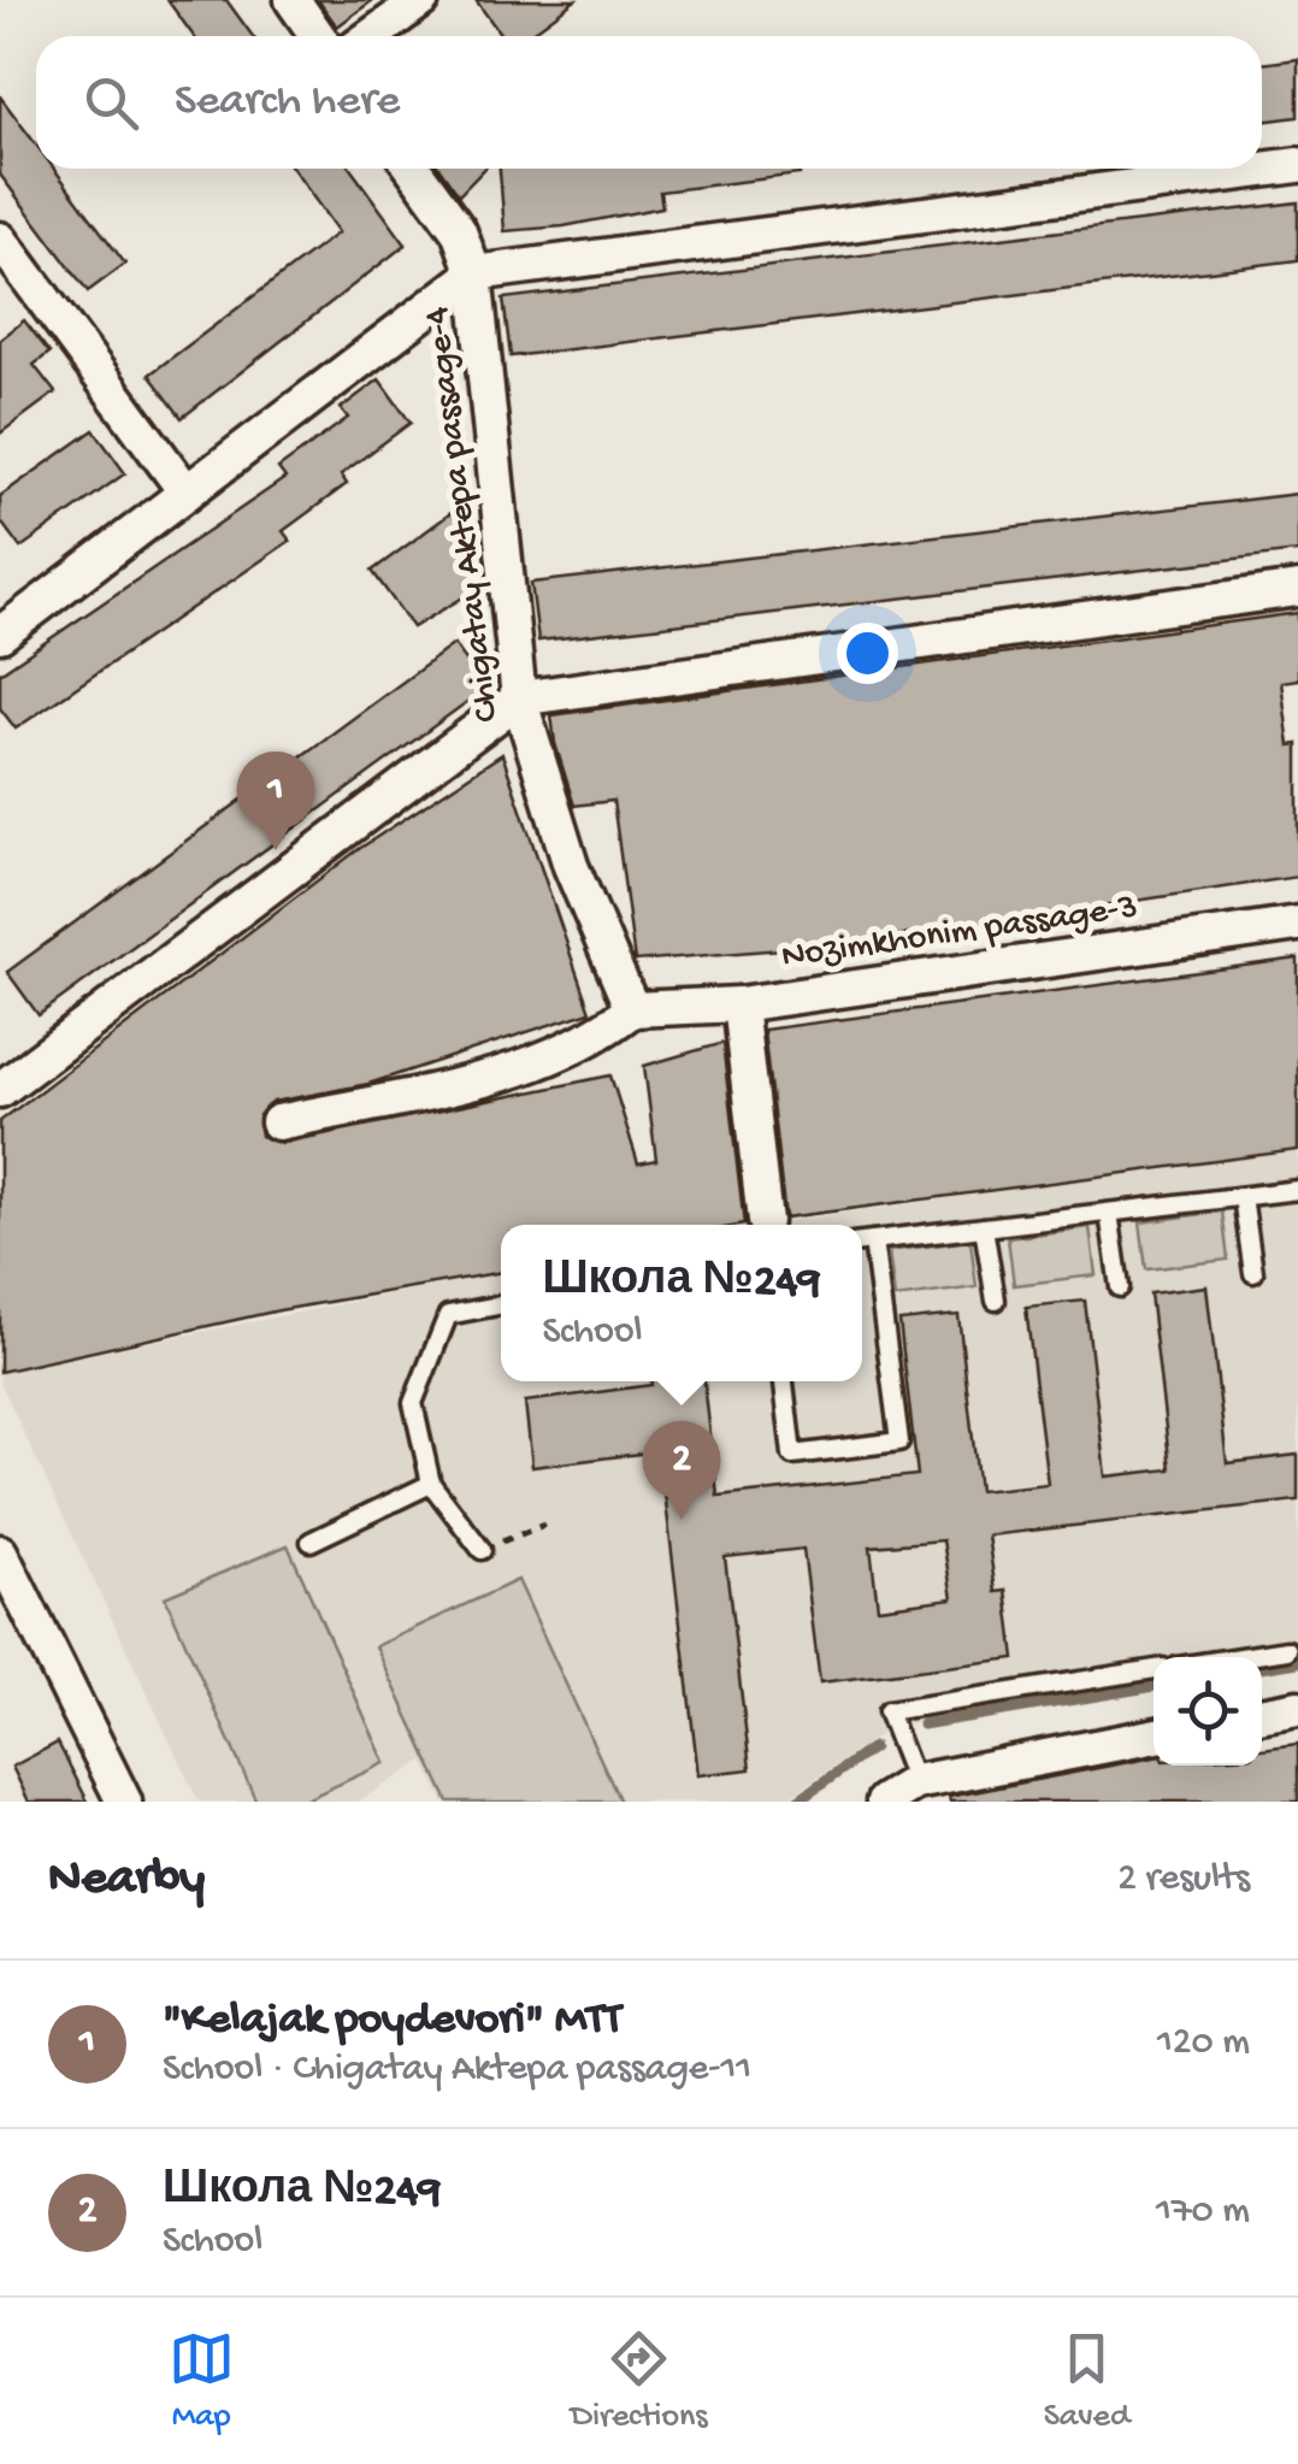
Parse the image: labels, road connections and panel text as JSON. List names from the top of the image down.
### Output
{
  "streets": {
    "street": ["Chigatay Aktepa passage-4", "Nozimkhonim passage-3"]
  },
  "crossings": [
    ["Chigatay Aktepa passage-4", "Nozimkhonim passage-3"]
  ],
  "page": {
    "search": "Search here",
    "pins": ["1", "2"],
    "popup": ["Школа №249", "School"],
    "heading": ["Nearby", "2 results"],
    "list": [
      {
        "mark": "1",
        "name": "\"Kelajak poydevori\" MTT",
        "note": "School · Chigatay Aktepa passage-11",
        "value": "120 m"
      },
      {
        "mark": "2",
        "name": "Школа №249",
        "note": "School",
        "value": "170 m"
      }
    ],
    "nav": ["Map", "Directions", "Saved"]
  }
}
